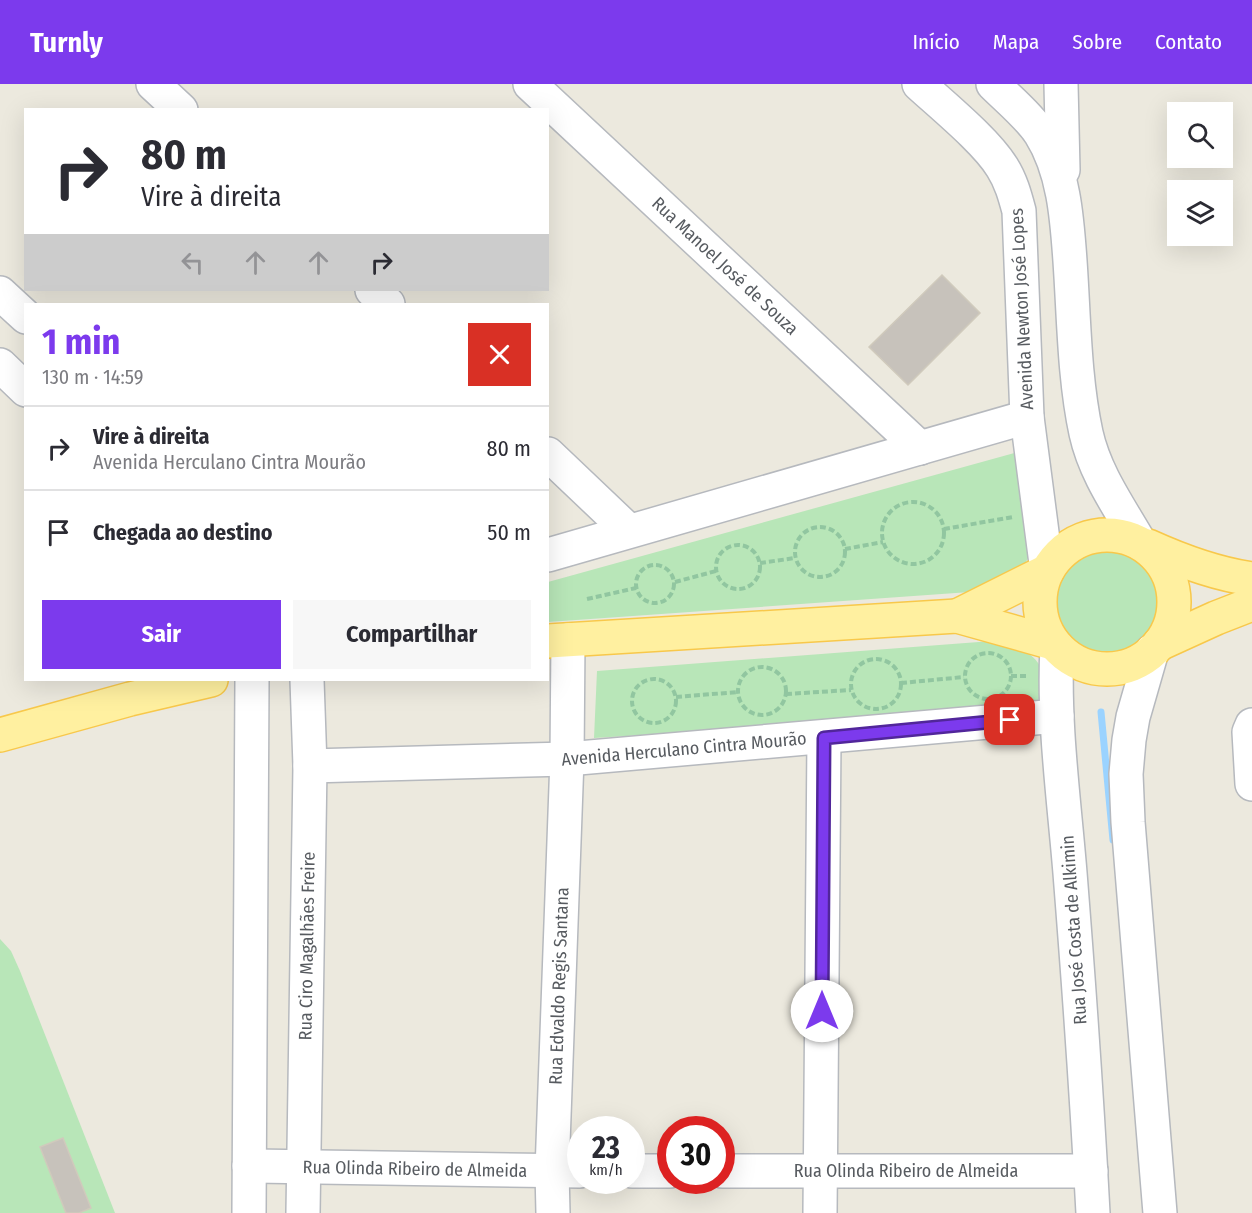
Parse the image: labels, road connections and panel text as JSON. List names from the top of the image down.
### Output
{
  "streets": {
    "street": [
      "Rua Manoel José de Souza",
      "Avenida Newton José Lopes",
      "Avenida Herculano Cintra Mourão",
      "Rua José Costa de Alkimin",
      "Rua Ciro Magalhães Freire",
      "Rua Edvaldo Regis Santana",
      "Rua Olinda Ribeiro de Almeida"
    ]
  },
  "crossings": [
    ["Avenida Newton José Lopes", "Rua José Costa de Alkimin"],
    ["Avenida Herculano Cintra Mourão", "Rua José Costa de Alkimin"],
    ["Avenida Herculano Cintra Mourão", "Rua Ciro Magalhães Freire"],
    ["Avenida Herculano Cintra Mourão", "Rua Edvaldo Regis Santana"],
    ["Rua José Costa de Alkimin", "Rua Olinda Ribeiro de Almeida"],
    ["Rua Ciro Magalhães Freire", "Rua Olinda Ribeiro de Almeida"],
    ["Rua Edvaldo Regis Santana", "Rua Olinda Ribeiro de Almeida"]
  ],
  "page": {
    "header": "Turnly",
    "nav": [
      "Início",
      "Mapa",
      "Sobre",
      "Contato"
    ],
    "turn": ["80 m", "Vire à direita"],
    "heading": ["1 min", "130 m · 14:59"],
    "list": [
      {
        "name": "Vire à direita",
        "note": "Avenida Herculano Cintra Mourão",
        "value": "80 m"
      },
      {
        "name": "Chegada ao destino",
        "value": "50 m"
      }
    ],
    "buttons": ["Sair", "Compartilhar"],
    "speed": "23 km/h",
    "limit": "30"
  }
}
